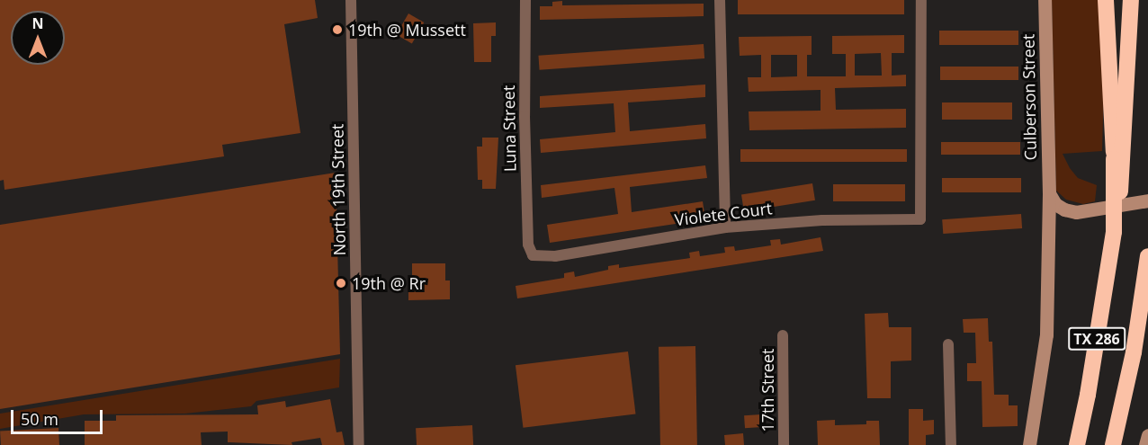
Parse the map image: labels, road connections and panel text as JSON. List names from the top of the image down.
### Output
{
  "streets": {
    "highway": ["TX 286"],
    "main road": ["Culberson Street"],
    "street": [
      "Luna Street",
      "North 19th Street",
      "Violete Court",
      "17th Street"
    ]
  },
  "crossings": [
    ["Luna Street", "Violete Court"]
  ],
  "places": ["19th @ Mussett", "19th @ Rr"],
  "scale_bar": "50 m",
  "north": "top"
}
